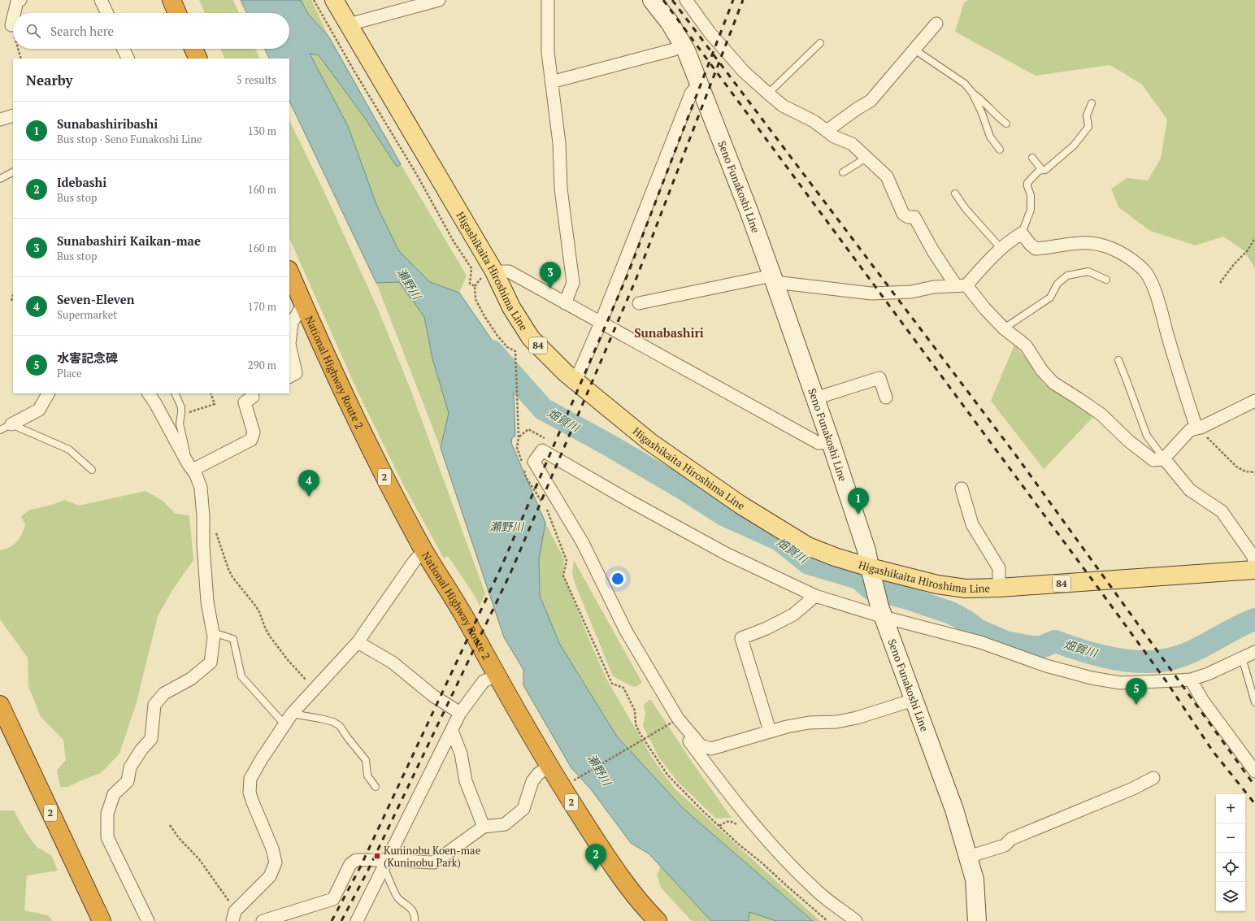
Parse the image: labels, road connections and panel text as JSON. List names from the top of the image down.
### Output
{
  "streets": {
    "highway": ["National Highway Route 2", "2"],
    "main road": ["Seno Funakoshi Line", "Higashikaita Hiroshima Line", "84"]
  },
  "crossings": [
    ["Seno Funakoshi Line", "Higashikaita Hiroshima Line"]
  ],
  "districts": ["Sunabashiri"],
  "water": ["瀬野川", "畑賀川"],
  "places": {
    "transit": ["Kuninobu Koen-mae (Kuninobu Park)"]
  },
  "page": {
    "search": "Search here",
    "heading": ["Nearby", "5 results"],
    "list": [
      {
        "mark": "1",
        "name": "Sunabashiribashi",
        "note": "Bus stop · Seno Funakoshi Line",
        "value": "130 m"
      },
      {
        "mark": "2",
        "name": "Idebashi",
        "note": "Bus stop",
        "value": "160 m"
      },
      {
        "mark": "3",
        "name": "Sunabashiri Kaikan-mae",
        "note": "Bus stop",
        "value": "160 m"
      },
      {
        "mark": "4",
        "name": "Seven-Eleven",
        "note": "Supermarket",
        "value": "170 m"
      },
      {
        "mark": "5",
        "name": "水害記念碑",
        "note": "Place",
        "value": "290 m"
      }
    ],
    "pins": [
      "3",
      "4",
      "1",
      "5",
      "2"
    ],
    "map_buttons": ["+", "−"]
  }
}
